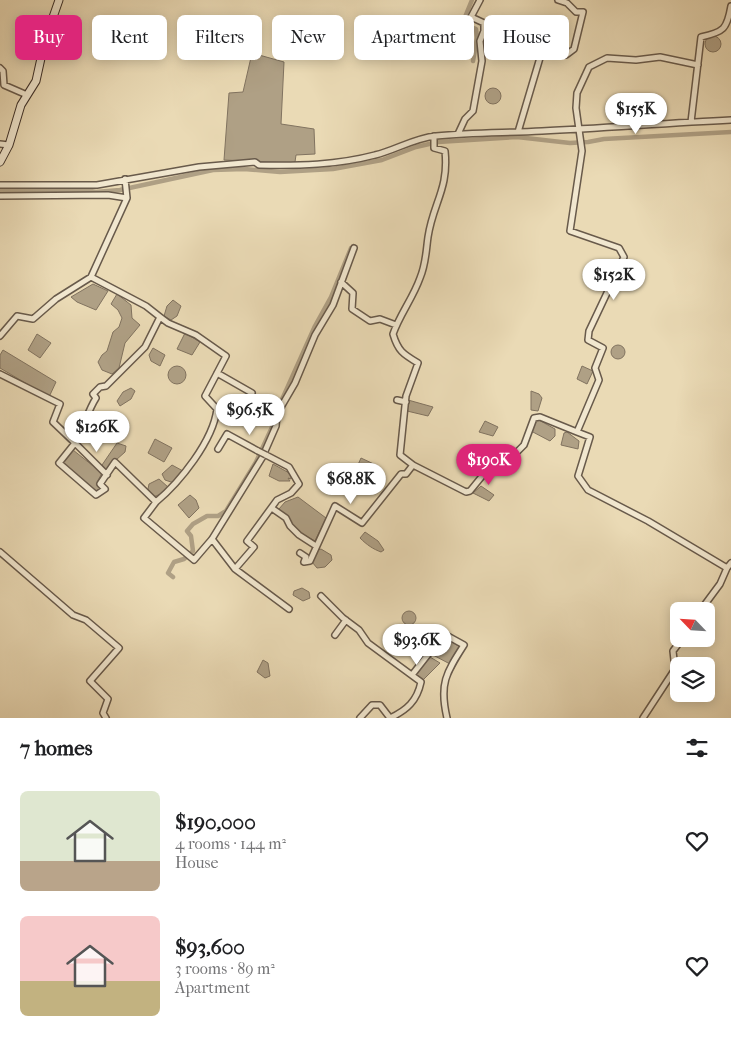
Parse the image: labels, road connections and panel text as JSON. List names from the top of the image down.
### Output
{
  "north": "top left",
  "page": {
    "chip": [
      "Buy",
      "Rent",
      "Filters",
      "New",
      "Apartment",
      "House"
    ],
    "price": [
      "$155K",
      "$152K",
      "$96.5K",
      "$126K",
      "$190K",
      "$68.8K",
      "$93.6K"
    ],
    "heading": "7 homes",
    "list": [
      {
        "name": "$190,000",
        "note": "4 rooms · 144 m² · House"
      },
      {
        "name": "$93,600",
        "note": "3 rooms · 89 m² · Apartment"
      }
    ]
  }
}
